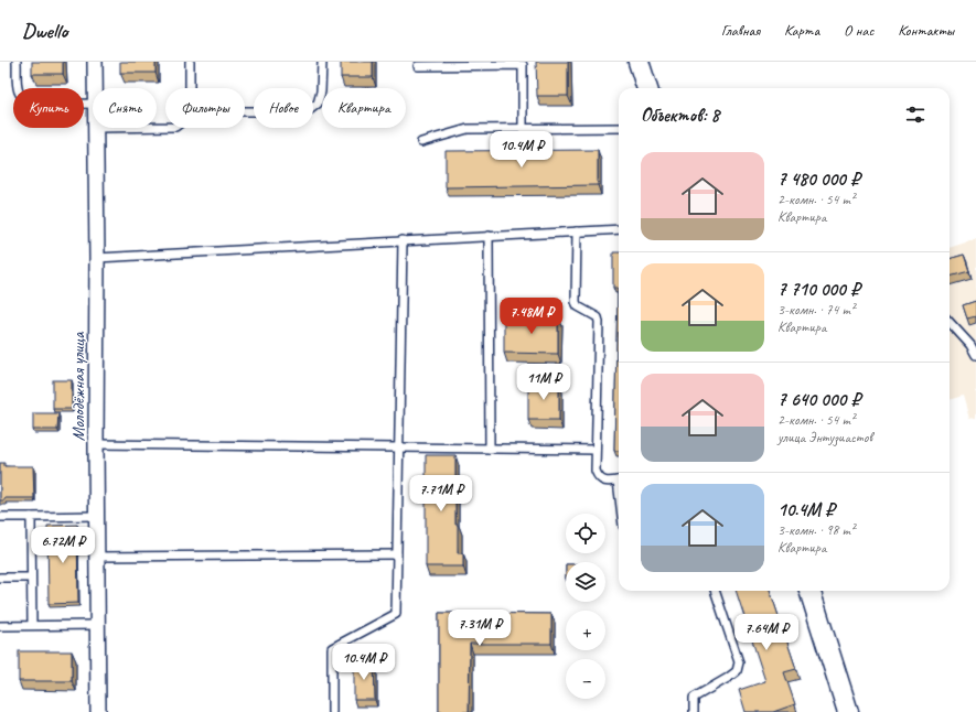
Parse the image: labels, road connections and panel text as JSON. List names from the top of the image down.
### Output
{
  "streets": {
    "street": ["Молодёжная улица"]
  },
  "page": {
    "header": "Dwello",
    "nav": [
      "Главная",
      "Карта",
      "О нас",
      "Контакты"
    ],
    "chip": [
      "Купить",
      "Снять",
      "Фильтры",
      "Новое",
      "Квартира"
    ],
    "heading": "Объектов: 8",
    "price": [
      "10.4M ₽",
      "7.48M ₽",
      "11M ₽",
      "7.71M ₽",
      "6.72M ₽",
      "7.31M ₽",
      "7.64M ₽",
      "10.4M ₽"
    ],
    "list": [
      {
        "name": "7 480 000 ₽",
        "note": "2-комн. · 54 m² · Квартира"
      },
      {
        "name": "7 710 000 ₽",
        "note": "3-комн. · 74 m² · Квартира"
      },
      {
        "name": "7 640 000 ₽",
        "note": "2-комн. · 54 m² · улица Энтузиастов"
      },
      {
        "name": "10.4M ₽",
        "note": "3-комн. · 98 m² · Квартира"
      }
    ],
    "map_buttons": ["+", "−"]
  }
}
